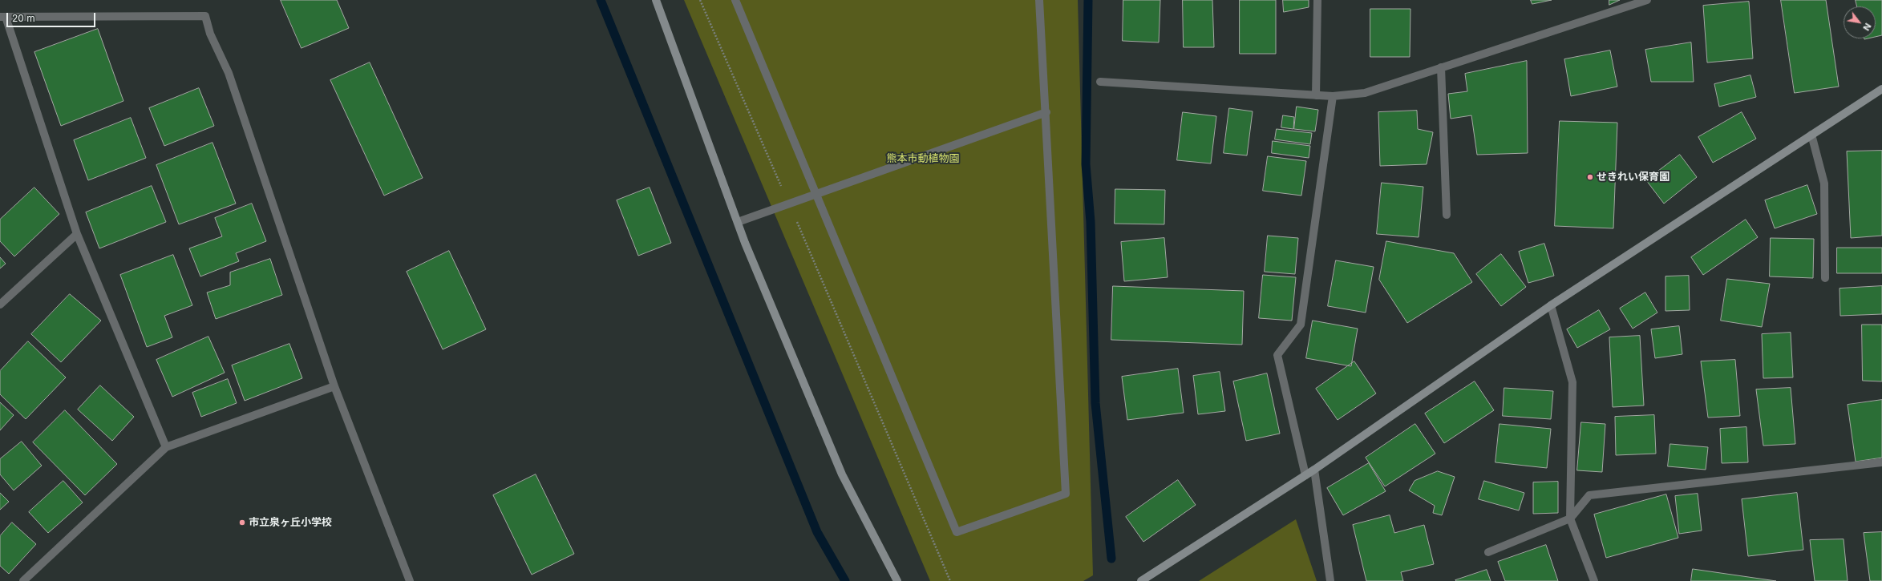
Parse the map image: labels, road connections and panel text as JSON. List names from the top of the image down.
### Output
{
  "parks": ["熊本市動植物園"],
  "places": ["せきれい保育園", "市立泉ヶ丘小学校"],
  "scale_bar": "20 m",
  "north": "bottom right"
}
